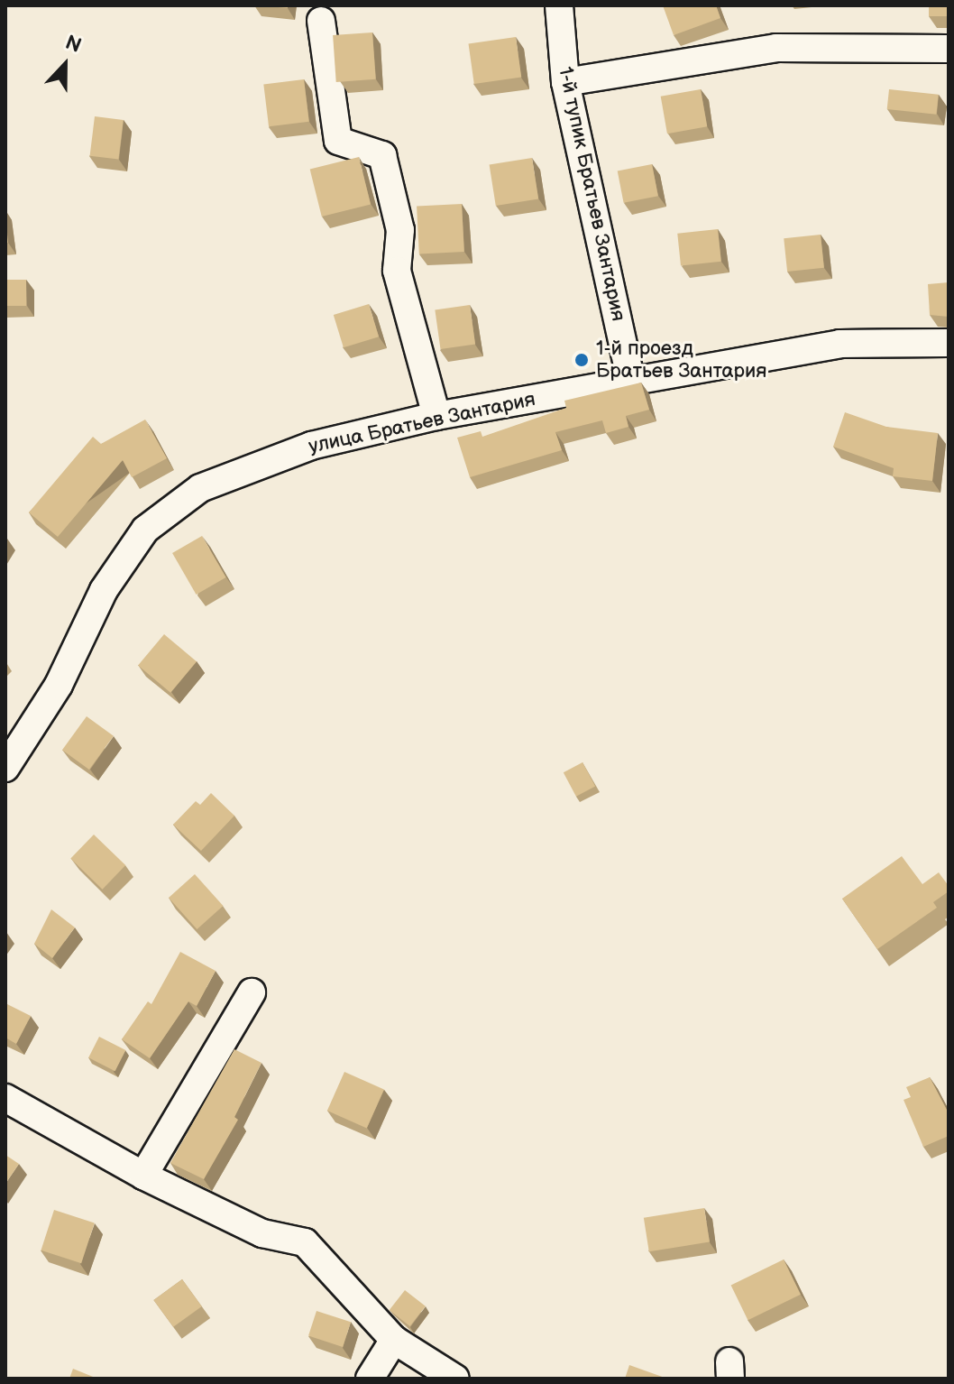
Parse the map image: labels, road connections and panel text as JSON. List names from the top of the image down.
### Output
{
  "streets": {
    "street": ["1-й тупик Братьев Зантария", "улица Братьев Зантария"]
  },
  "crossings": [
    ["1-й тупик Братьев Зантария", "улица Братьев Зантария"]
  ],
  "places": ["1-й проезд Братьев Зантария"],
  "north": "top"
}
